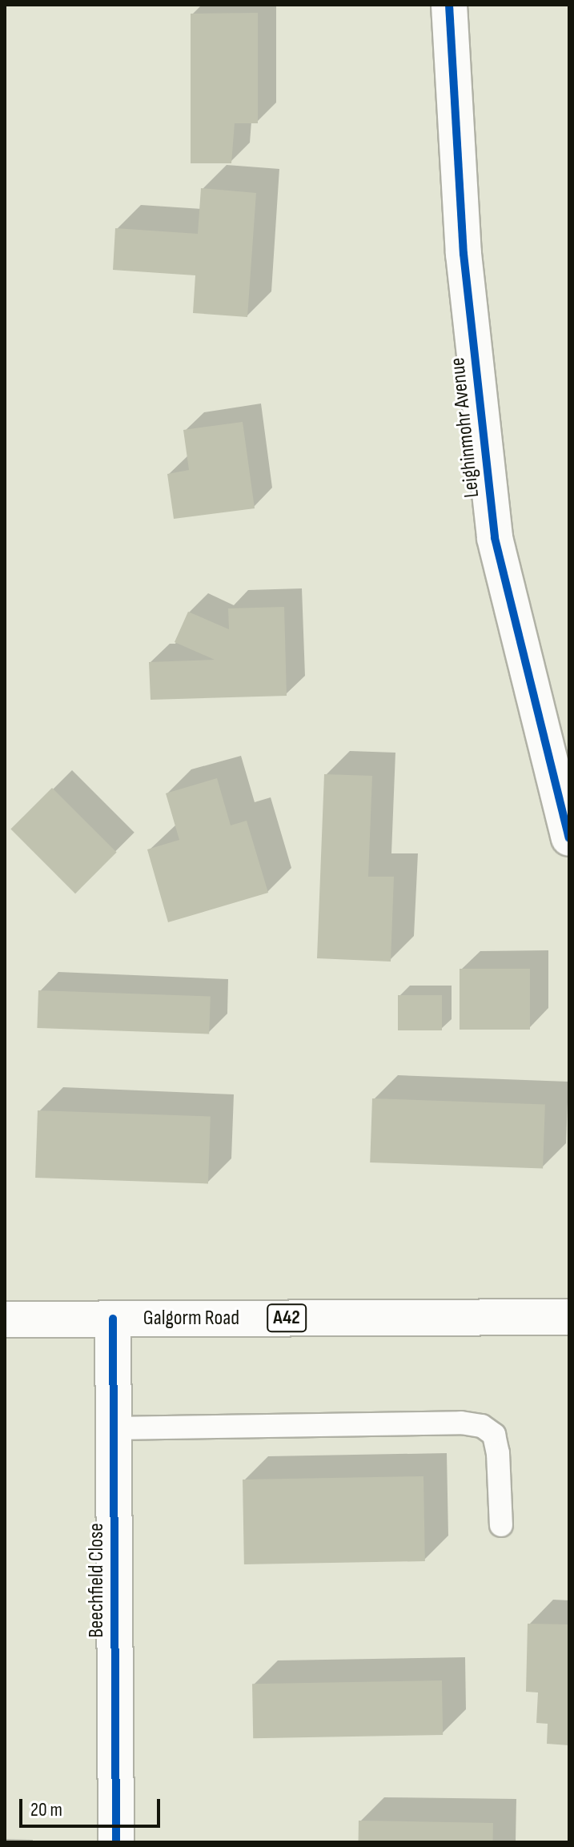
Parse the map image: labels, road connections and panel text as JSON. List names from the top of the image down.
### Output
{
  "streets": {
    "street": [
      "Leighinmohr Avenue",
      "A42",
      "Galgorm Road",
      "Beechfield Close"
    ]
  },
  "crossings": [
    ["Galgorm Road", "Beechfield Close"]
  ],
  "scale_bar": "20 m"
}
